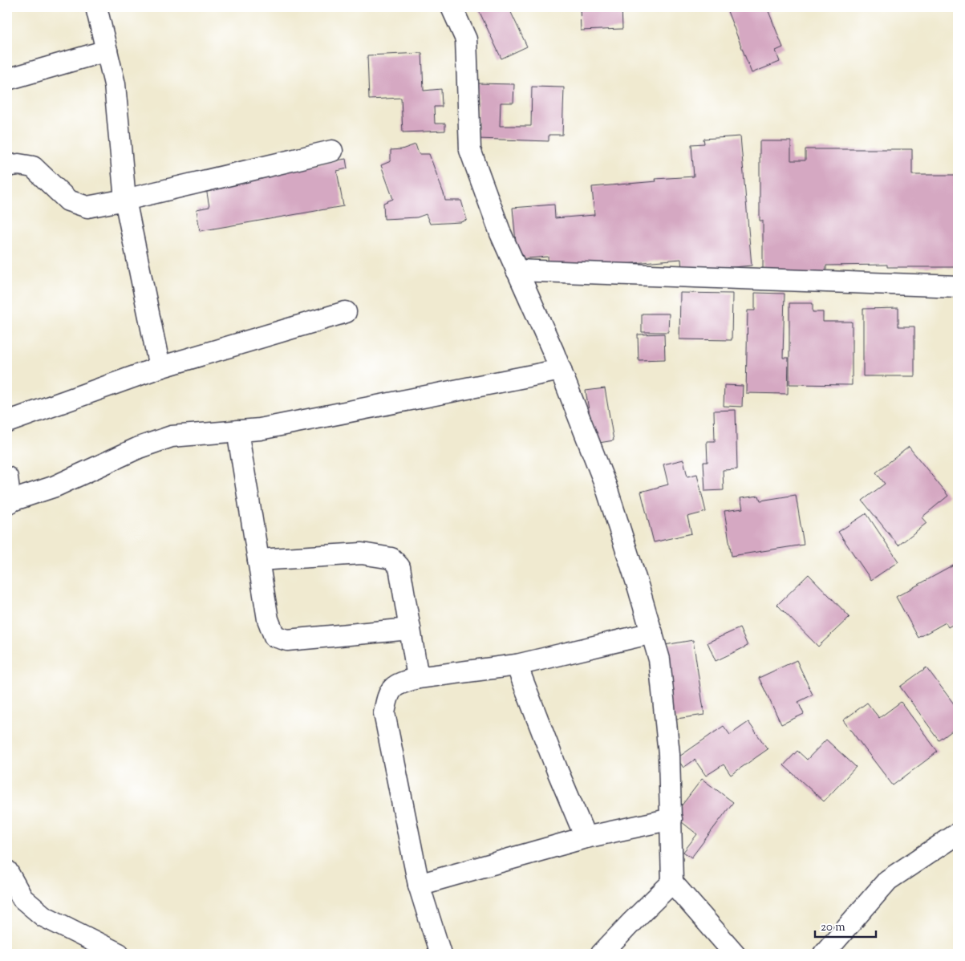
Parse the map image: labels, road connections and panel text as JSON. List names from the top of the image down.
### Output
{
  "scale_bar": "20 m"
}
